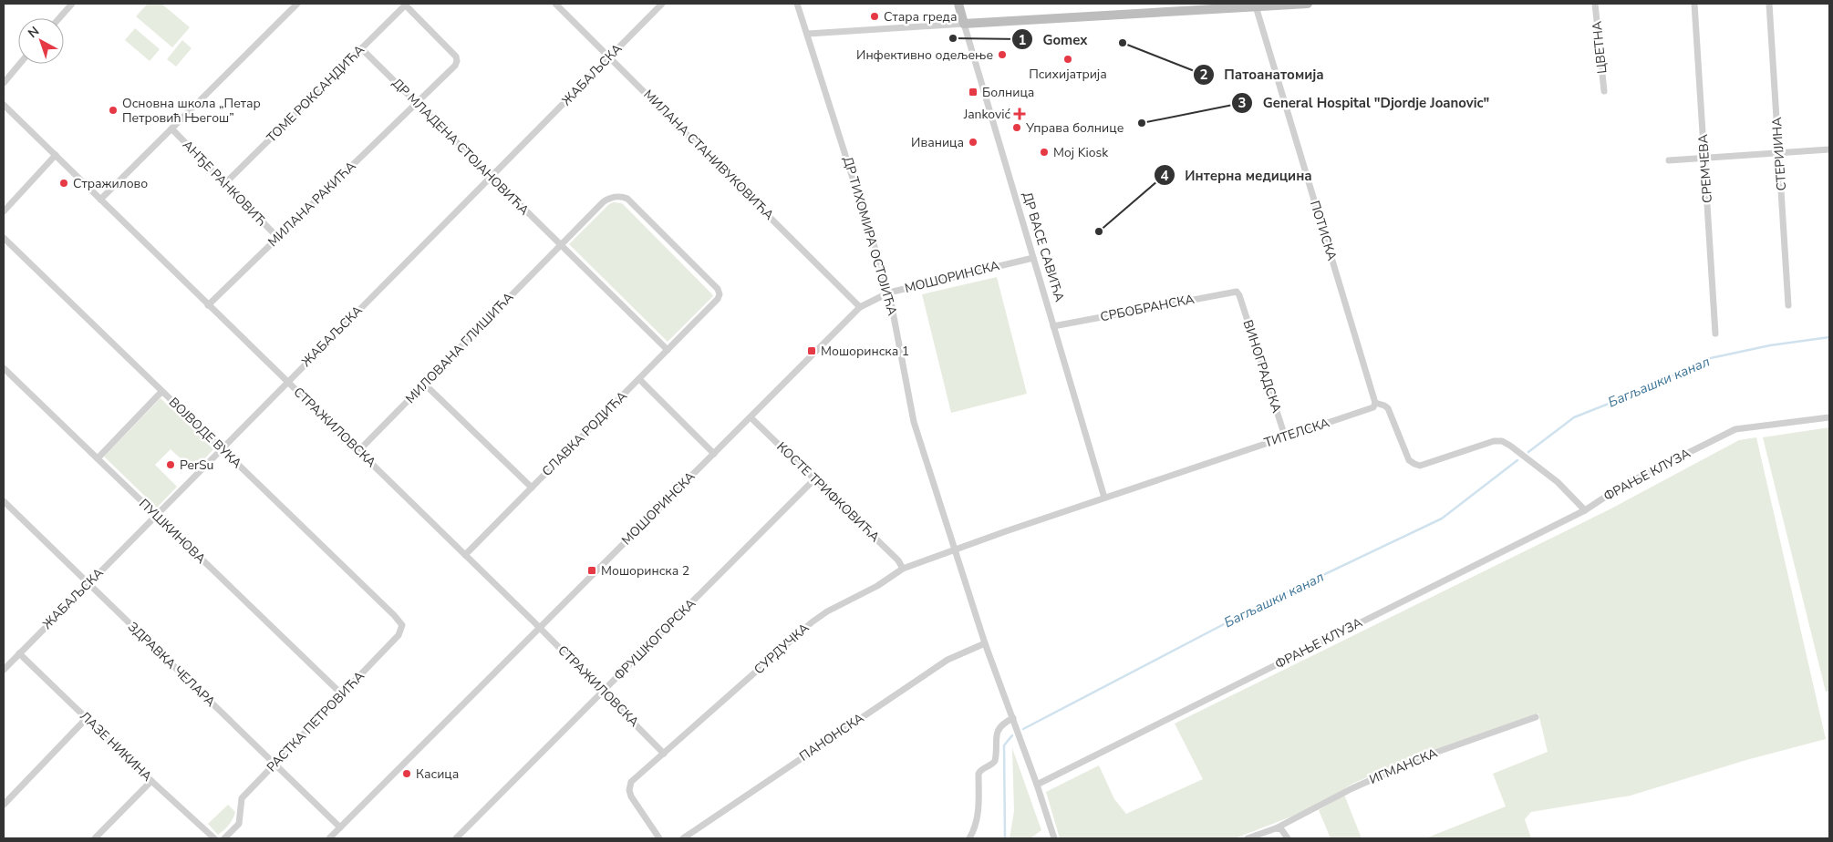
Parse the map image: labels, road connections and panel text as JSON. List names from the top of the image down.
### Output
{
  "streets": {
    "street": [
      "ЦВЕТНА",
      "ЖАБАЉСКА",
      "ТОМЕ РОКСАНДИЋА",
      "ДР МЛАДЕНА СТОЈАНОВИЋА",
      "СТЕРИЈИНА",
      "МИЛАНА СТАНИВУКОВИЋА",
      "СРЕМЧЕВА",
      "АНЂЕ РАНКОВИЋ",
      "МИЛАНА РАКИЋА",
      "ПОТИСКА",
      "ДР ТИХОМИРА ОСТОЈИЋА",
      "ДР ВАСЕ САВИЋА",
      "МОШОРИНСКА",
      "СРБОБРАНСКА",
      "МИЛОВАНА ГЛИШИЋА",
      "ВИНОГРАДСКА",
      "СТРАЖИЛОВСКА",
      "ВОЈВОДЕ ВУКА",
      "ТИТЕЛСКА",
      "СЛАВКА РОДИЋА",
      "ФРАЊЕ КЛУЗА",
      "КОСТЕ ТРИФКОВИЋА",
      "ПУШКИНОВА",
      "ФРУШКОГОРСКА",
      "СУРДУЧКА",
      "ЗДРАВКА ЧЕЛАРА",
      "РАСТКА ПЕТРОВИЋА",
      "ПАНОНСКА",
      "ЛАЗЕ НИКИНА",
      "ИГМАНСКА"
    ]
  },
  "crossings": [
    ["ЖАБАЉСКА", "ДР МЛАДЕНА СТОЈАНОВИЋА"],
    ["ЖАБАЉСКА", "МИЛАНА СТАНИВУКОВИЋА"],
    ["ЖАБАЉСКА", "СТРАЖИЛОВСКА"],
    ["ЖАБАЉСКА", "ВОЈВОДЕ ВУКА"],
    ["ЖАБАЉСКА", "ПУШКИНОВА"],
    ["ЖАБАЉСКА", "ЗДРАВКА ЧЕЛАРА"],
    ["ЖАБАЉСКА", "ЛАЗЕ НИКИНА"],
    ["ТОМЕ РОКСАНДИЋА", "ДР МЛАДЕНА СТОЈАНОВИЋА"],
    ["ТОМЕ РОКСАНДИЋА", "АНЂЕ РАНКОВИЋ"],
    ["ТОМЕ РОКСАНДИЋА", "МИЛАНА РАКИЋА"],
    ["ДР МЛАДЕНА СТОЈАНОВИЋА", "МИЛАНА РАКИЋА"],
    ["ДР МЛАДЕНА СТОЈАНОВИЋА", "МИЛОВАНА ГЛИШИЋА"],
    ["ДР МЛАДЕНА СТОЈАНОВИЋА", "СЛАВКА РОДИЋА"],
    ["МИЛАНА СТАНИВУКОВИЋА", "МОШОРИНСКА"],
    ["АНЂЕ РАНКОВИЋ", "МИЛАНА РАКИЋА"],
    ["МИЛАНА РАКИЋА", "СТРАЖИЛОВСКА"],
    ["ПОТИСКА", "ТИТЕЛСКА"],
    ["ДР ТИХОМИРА ОСТОЈИЋА", "МОШОРИНСКА"],
    ["ДР ТИХОМИРА ОСТОЈИЋА", "ТИТЕЛСКА"],
    ["ДР ТИХОМИРА ОСТОЈИЋА", "СУРДУЧКА"],
    ["ДР ВАСЕ САВИЋА", "МОШОРИНСКА"],
    ["ДР ВАСЕ САВИЋА", "СРБОБРАНСКА"],
    ["ДР ВАСЕ САВИЋА", "ТИТЕЛСКА"],
    ["МОШОРИНСКА", "СТРАЖИЛОВСКА"],
    ["МОШОРИНСКА", "КОСТЕ ТРИФКОВИЋА"],
    ["МОШОРИНСКА", "ЗДРАВКА ЧЕЛАРА"],
    ["СРБОБРАНСКА", "ВИНОГРАДСКА"],
    ["МИЛОВАНА ГЛИШИЋА", "СТРАЖИЛОВСКА"],
    ["МИЛОВАНА ГЛИШИЋА", "СЛАВКА РОДИЋА"],
    ["ВИНОГРАДСКА", "ТИТЕЛСКА"],
    ["СТРАЖИЛОВСКА", "СЛАВКА РОДИЋА"],
    ["СТРАЖИЛОВСКА", "ФРУШКОГОРСКА"],
    ["СТРАЖИЛОВСКА", "СУРДУЧКА"],
    ["ВОЈВОДЕ ВУКА", "РАСТКА ПЕТРОВИЋА"],
    ["ТИТЕЛСКА", "СУРДУЧКА"],
    ["КОСТЕ ТРИФКОВИЋА", "ФРУШКОГОРСКА"],
    ["КОСТЕ ТРИФКОВИЋА", "СУРДУЧКА"],
    ["ПУШКИНОВА", "РАСТКА ПЕТРОВИЋА"],
    ["ЗДРАВКА ЧЕЛАРА", "РАСТКА ПЕТРОВИЋА"]
  ],
  "water": ["Багљашки канал"],
  "places": {
    "other": [
      "Стара греда",
      "Gomex",
      "Патоанатомија",
      "Инфективно одељење",
      "Психијатрија",
      "Основна школа „Петар Петровић Његош”",
      "General Hospital \"Djordje Joanovic\"",
      "Управа болнице",
      "Иваница",
      "Moj Kiosk",
      "Стражилово",
      "Интерна медицина",
      "PerSu",
      "Касица"
    ],
    "transit": ["Болница", "Мошоринска 1", "Мошоринска 2"],
    "health": ["Janković"]
  },
  "north": "top left"
}
